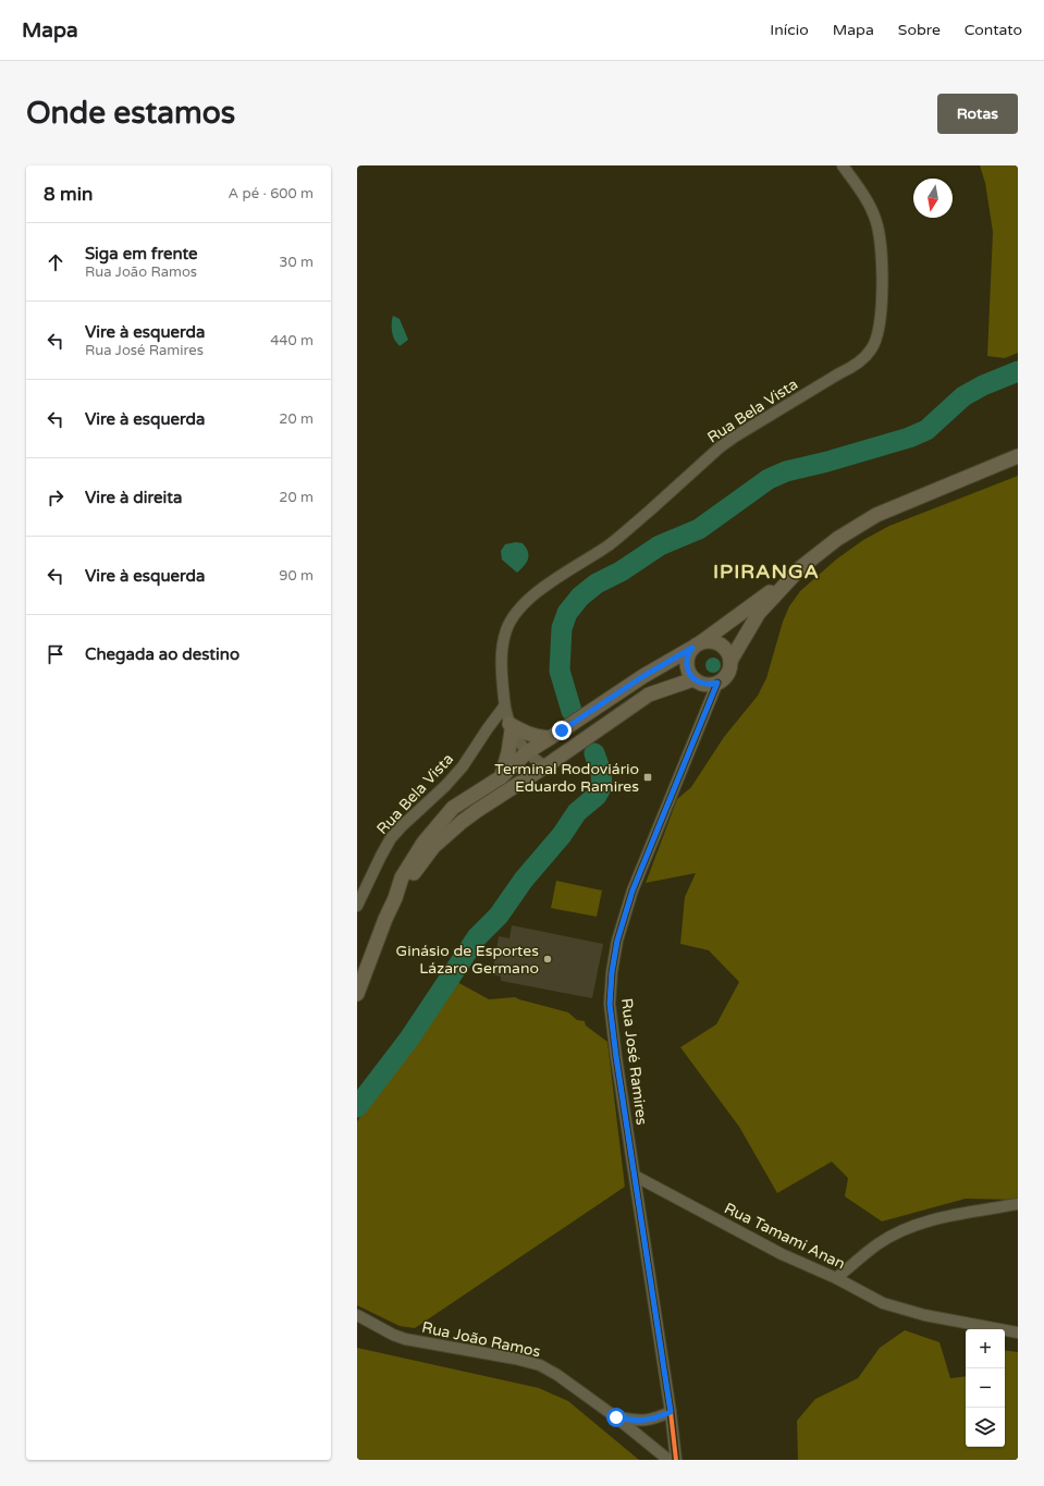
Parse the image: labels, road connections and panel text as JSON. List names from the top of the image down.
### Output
{
  "streets": {
    "street": [
      "Rua Bela Vista",
      "Rua José Ramires",
      "Rua Tamami Anan",
      "Rua João Ramos"
    ]
  },
  "crossings": [
    ["Rua José Ramires", "Rua Tamami Anan"],
    ["Rua José Ramires", "Rua João Ramos"]
  ],
  "districts": ["IPIRANGA"],
  "places": {
    "transit": ["Terminal Rodoviário Eduardo Ramires"],
    "other": ["Ginásio de Esportes Lázaro Germano"]
  },
  "north": "bottom",
  "page": {
    "header": "Mapa",
    "nav": [
      "Início",
      "Mapa",
      "Sobre",
      "Contato"
    ],
    "buttons": "Rotas",
    "title": "Onde estamos",
    "heading": ["8 min", "A pé · 600 m"],
    "list": [
      ["Siga em frente", "Rua João Ramos", "30 m"],
      ["Vire à esquerda", "Rua José Ramires", "440 m"],
      ["Vire à esquerda", "20 m"],
      ["Vire à direita", "20 m"],
      ["Vire à esquerda", "90 m"],
      "Chegada ao destino"
    ],
    "map_buttons": ["+", "−"]
  }
}
